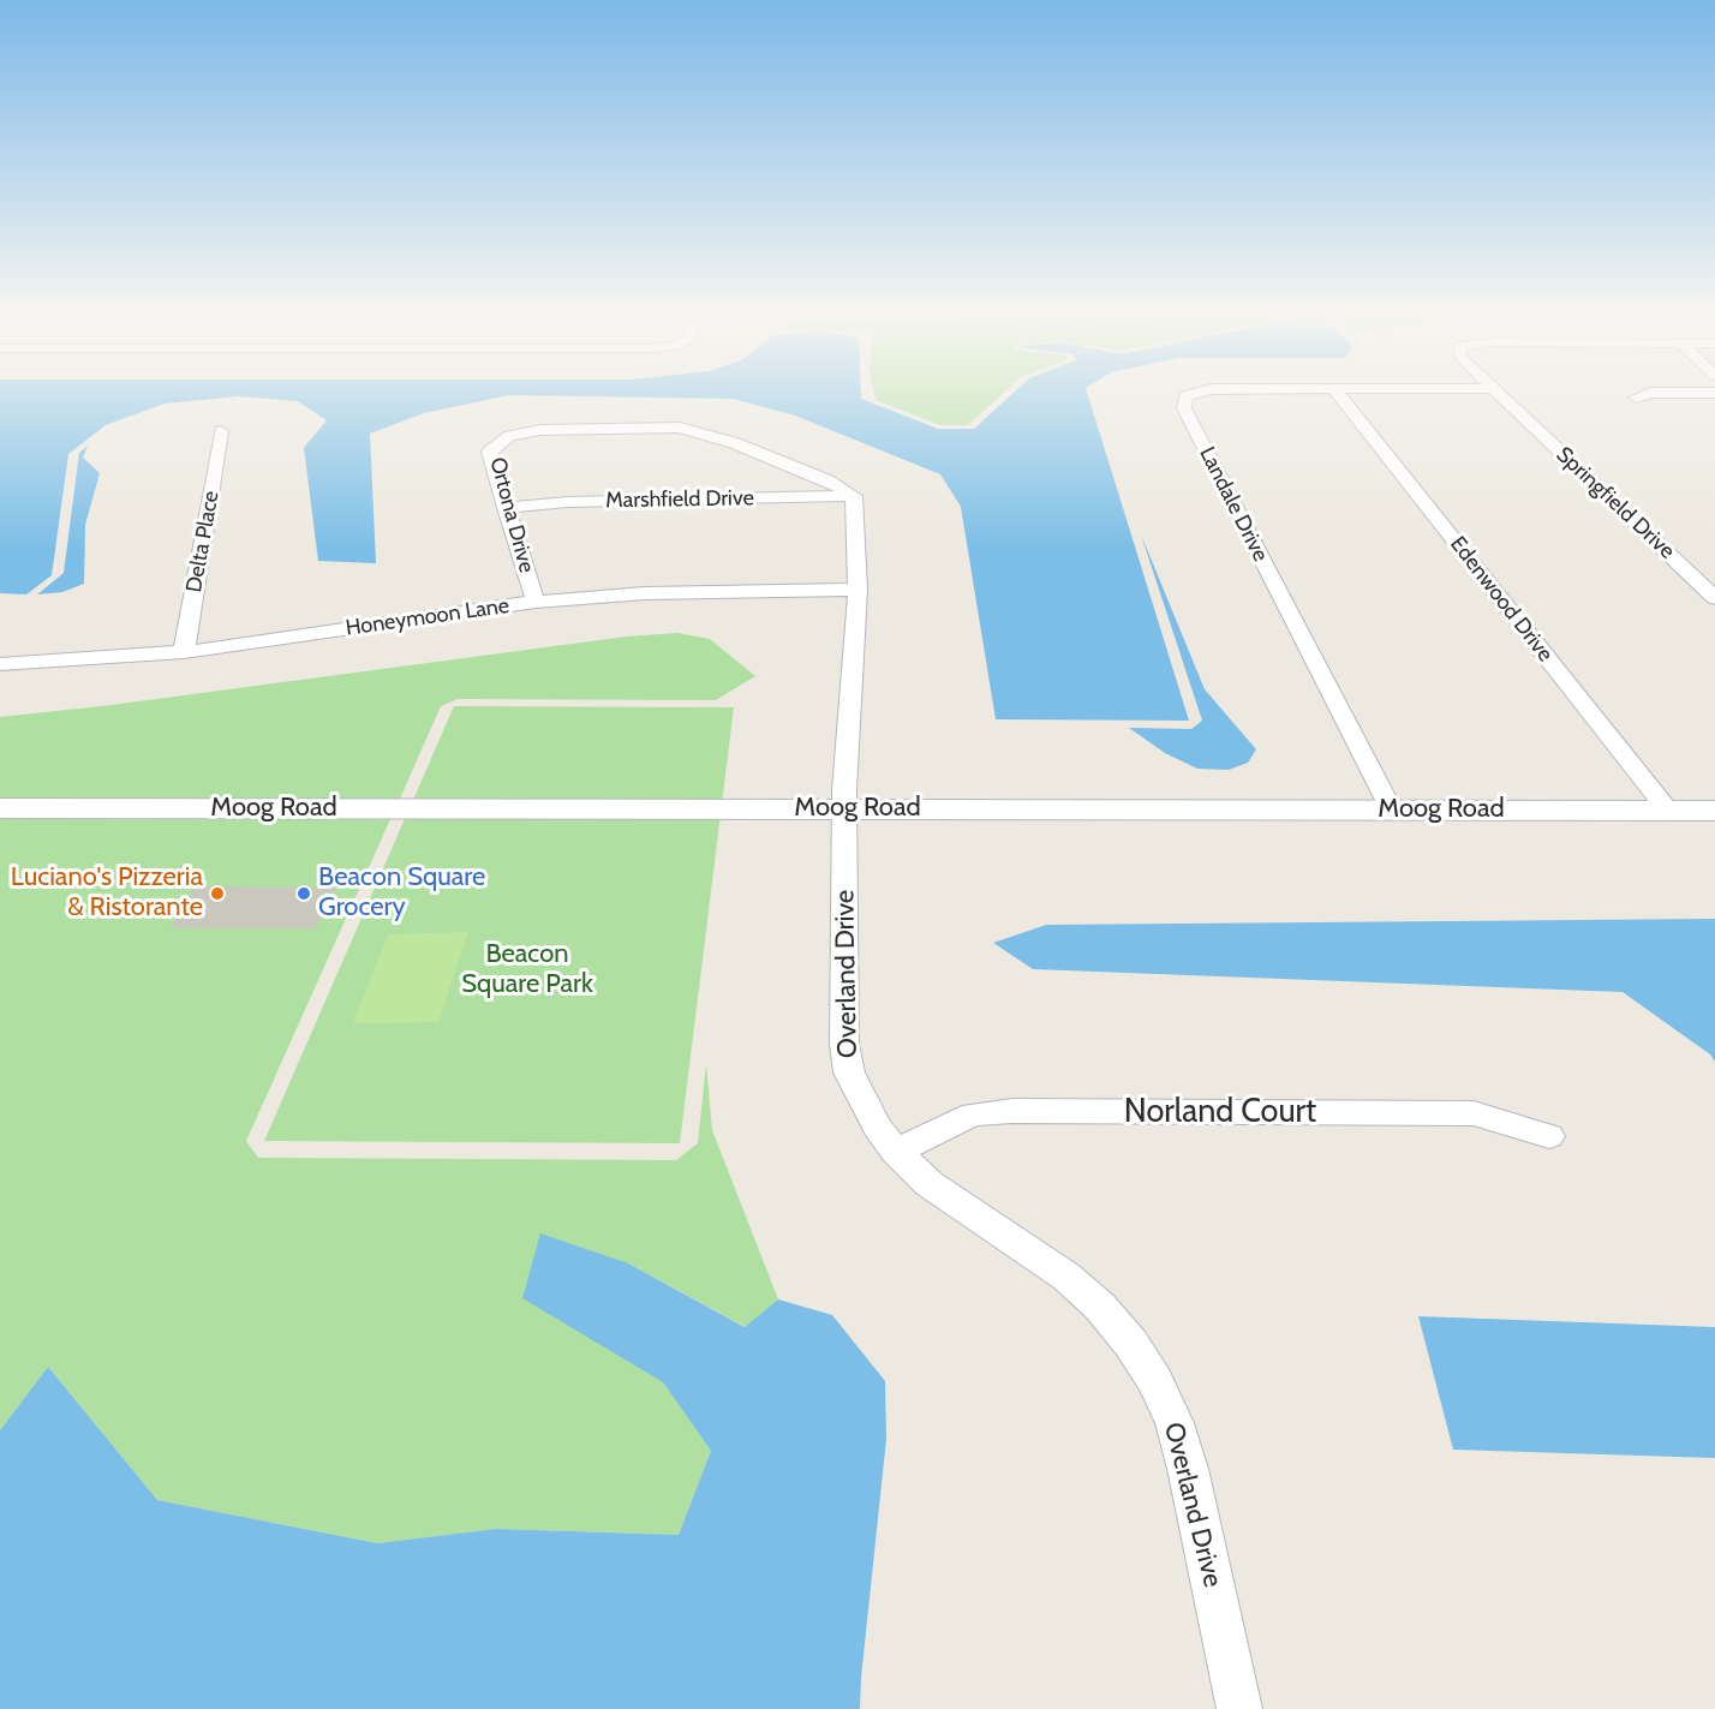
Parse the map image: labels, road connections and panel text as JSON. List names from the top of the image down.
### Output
{
  "streets": {
    "street": [
      "Marshfield Drive",
      "Springfield Drive",
      "Landale Drive",
      "Ortona Drive",
      "Delta Place",
      "Edenwood Drive",
      "Honeymoon Lane",
      "Moog Road",
      "Overland Drive",
      "Norland Court"
    ]
  },
  "crossings": [
    ["Marshfield Drive", "Ortona Drive"],
    ["Marshfield Drive", "Overland Drive"],
    ["Landale Drive", "Moog Road"],
    ["Ortona Drive", "Honeymoon Lane"],
    ["Ortona Drive", "Overland Drive"],
    ["Delta Place", "Honeymoon Lane"],
    ["Edenwood Drive", "Moog Road"],
    ["Honeymoon Lane", "Overland Drive"],
    ["Moog Road", "Overland Drive"],
    ["Overland Drive", "Norland Court"]
  ],
  "parks": ["Beacon Square Park"],
  "places": ["Luciano's Pizzeria & Ristorante", "Beacon Square Grocery"]
}
